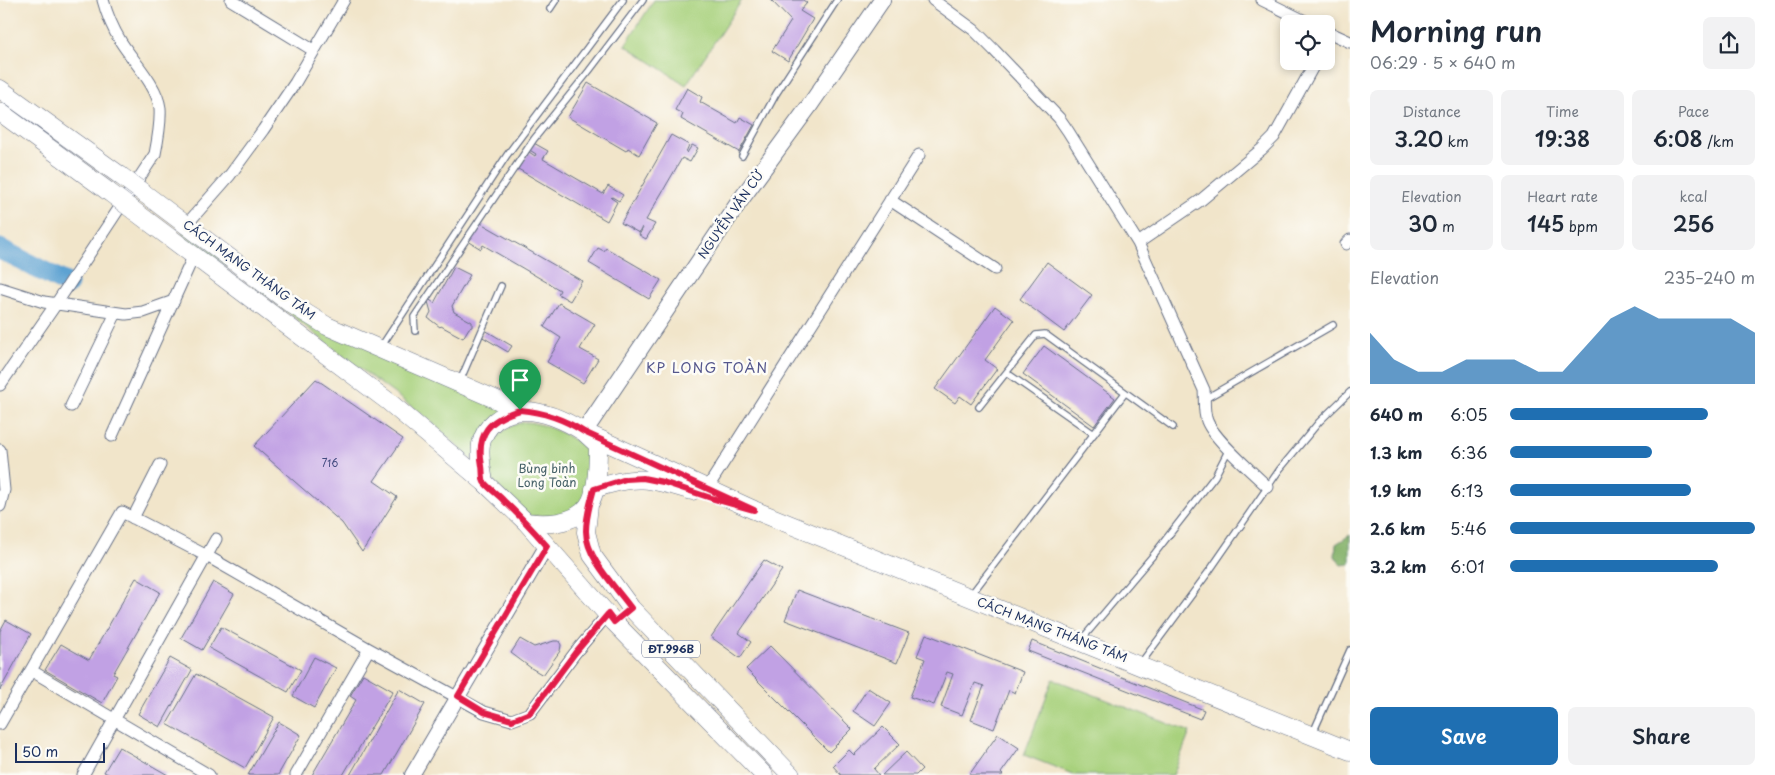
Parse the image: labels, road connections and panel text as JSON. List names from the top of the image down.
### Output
{
  "streets": {
    "main road": ["NGUYỄN VĂN CỪ", "CÁCH MẠNG THÁNG TÁM", "ĐT.996B"]
  },
  "crossings": [
    ["NGUYỄN VĂN CỪ", "CÁCH MẠNG THÁNG TÁM"],
    ["NGUYỄN VĂN CỪ", "ĐT.996B"],
    ["CÁCH MẠNG THÁNG TÁM", "ĐT.996B"]
  ],
  "districts": ["KP LONG TOÀN"],
  "parks": ["Bùng binh Long Toàn"],
  "house_numbers": ["716"],
  "scale_bar": "50 m",
  "page": {
    "heading": ["Morning run", "06:29 · 5 × 640 m"],
    "stats": [
      ["Distance", "3.20 km"],
      ["Time", "19:38"],
      ["Pace", "6:08 /km"],
      ["Elevation", "30 m"],
      ["Heart rate", "145 bpm"],
      ["kcal", "256"]
    ],
    "chart": ["Elevation", "235–240 m"],
    "list": [
      {
        "name": "640 m",
        "note": "6:05"
      },
      {
        "name": "1.3 km",
        "note": "6:36"
      },
      {
        "name": "1.9 km",
        "note": "6:13"
      },
      {
        "name": "2.6 km",
        "note": "5:46"
      },
      {
        "name": "3.2 km",
        "note": "6:01"
      }
    ],
    "buttons": ["Save", "Share"],
    "scale": "50 m"
  }
}
